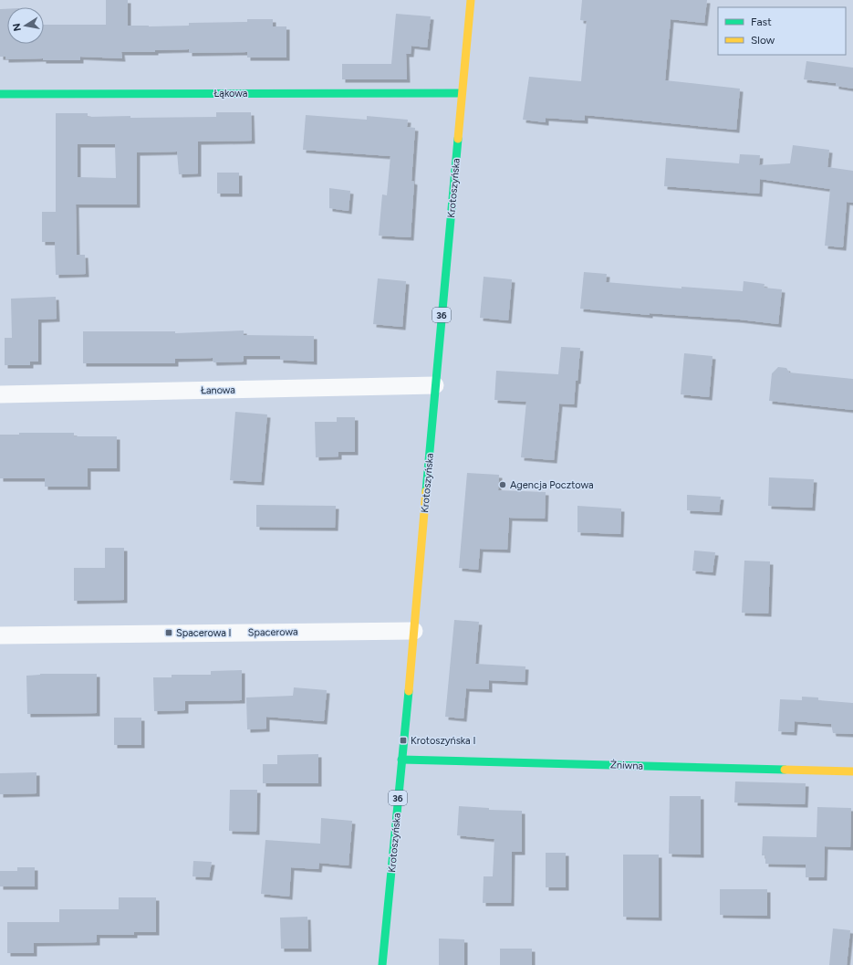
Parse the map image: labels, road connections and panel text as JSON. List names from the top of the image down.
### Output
{
  "streets": {
    "main road": [
      "Łąkowa",
      "Krotoszyńska",
      "36",
      "Żniwna"
    ],
    "street": ["Łanowa", "Spacerowa"]
  },
  "crossings": [
    ["Łąkowa", "Krotoszyńska"],
    ["Krotoszyńska", "Łanowa"],
    ["Krotoszyńska", "Spacerowa"],
    ["Krotoszyńska", "Żniwna"]
  ],
  "places": {
    "other": ["Agencja Pocztowa"],
    "transit": ["Spacerowa I", "Krotoszyńska I"]
  },
  "legend": ["Fast", "Slow"],
  "north": "left"
}
